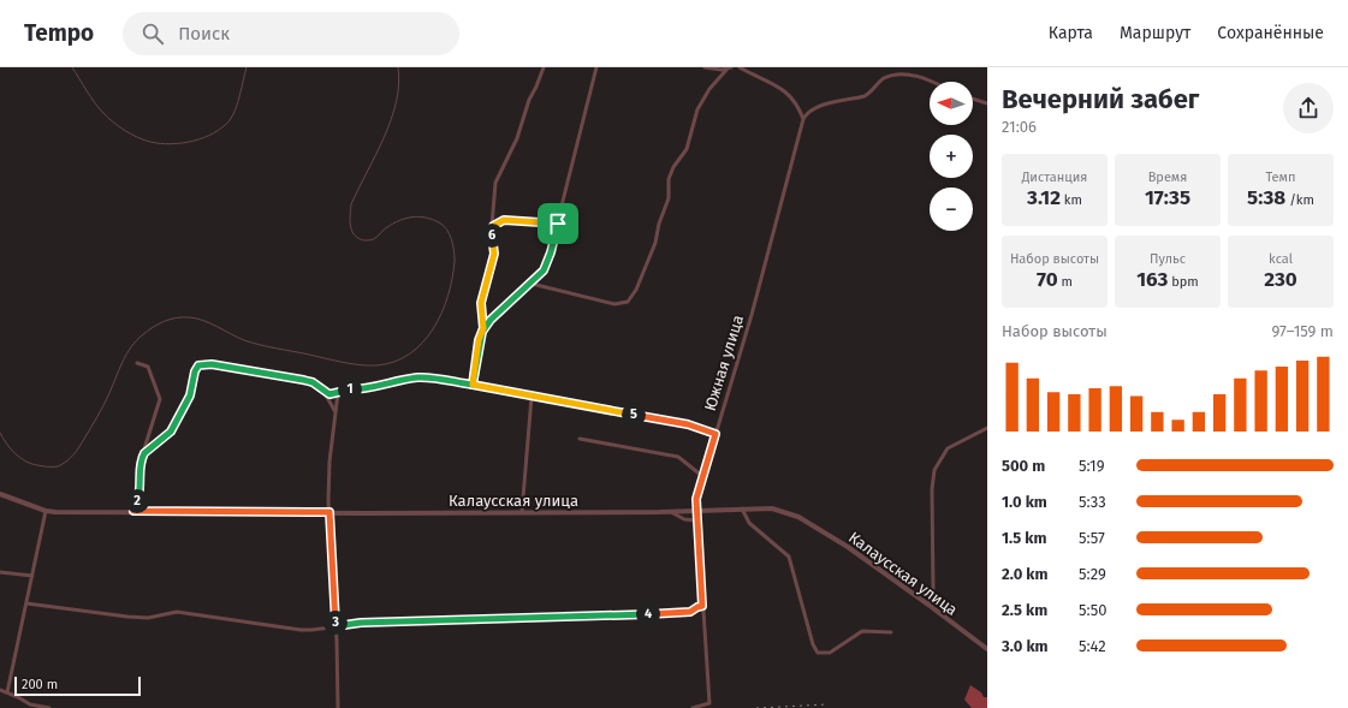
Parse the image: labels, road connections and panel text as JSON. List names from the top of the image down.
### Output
{
  "streets": {
    "street": ["Южная улица", "Калаусская улица"]
  },
  "crossings": [
    ["Южная улица", "Калаусская улица"]
  ],
  "scale_bar": "200 m",
  "north": "left",
  "page": {
    "header": "Tempo",
    "search": "Поиск",
    "nav": ["Карта", "Маршрут", "Сохранённые"],
    "heading": ["Вечерний забег", "21:06"],
    "map_buttons": ["+", "−"],
    "stats": [
      ["Дистанция", "3.12 km"],
      ["Время", "17:35"],
      ["Темп", "5:38 /km"],
      ["Набор высоты", "70 m"],
      ["Пульс", "163 bpm"],
      ["kcal", "230"]
    ],
    "pins": [
      "6",
      "1",
      "5",
      "2",
      "4",
      "3"
    ],
    "chart": ["Набор высоты", "97–159 m"],
    "list": [
      {
        "name": "500 m",
        "note": "5:19"
      },
      {
        "name": "1.0 km",
        "note": "5:33"
      },
      {
        "name": "1.5 km",
        "note": "5:57"
      },
      {
        "name": "2.0 km",
        "note": "5:29"
      },
      {
        "name": "2.5 km",
        "note": "5:50"
      },
      {
        "name": "3.0 km",
        "note": "5:42"
      }
    ],
    "scale": "200 m"
  }
}
